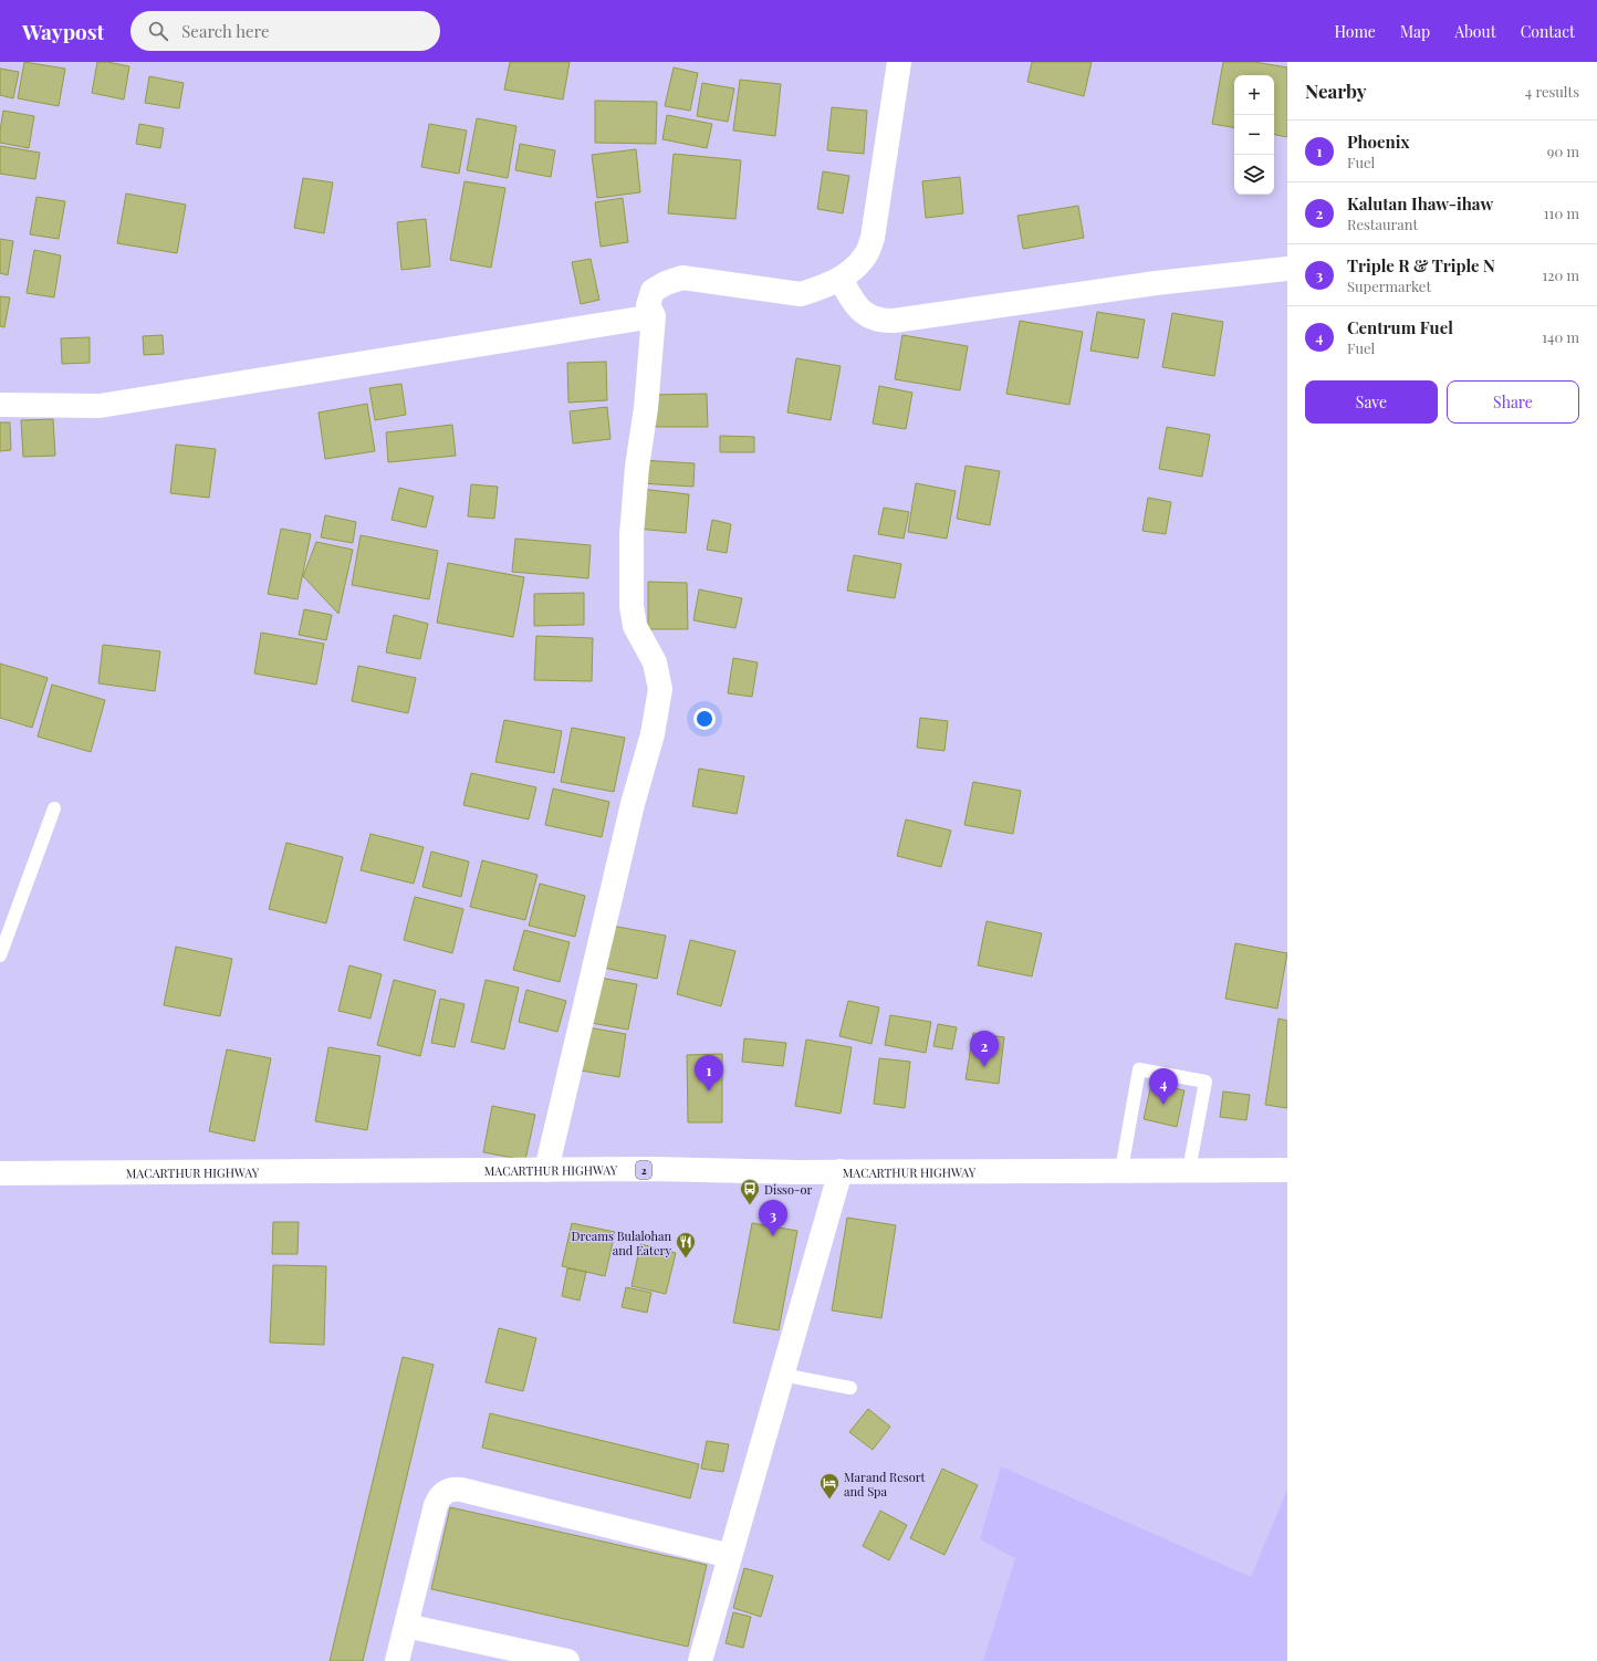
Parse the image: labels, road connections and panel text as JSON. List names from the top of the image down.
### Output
{
  "streets": {
    "main road": ["MACARTHUR HIGHWAY", "2"]
  },
  "places": {
    "bus stop": ["Disso-or"],
    "restaurant": ["Dreams Bulalohan and Eatery"],
    "hotel": ["Marand Resort and Spa"]
  },
  "page": {
    "header": "Waypost",
    "search": "Search here",
    "nav": [
      "Home",
      "Map",
      "About",
      "Contact"
    ],
    "heading": ["Nearby", "4 results"],
    "map_buttons": ["+", "−"],
    "list": [
      {
        "mark": "1",
        "name": "Phoenix",
        "note": "Fuel",
        "value": "90 m"
      },
      {
        "mark": "2",
        "name": "Kalutan Ihaw-ihaw",
        "note": "Restaurant",
        "value": "110 m"
      },
      {
        "mark": "3",
        "name": "Triple R & Triple N",
        "note": "Supermarket",
        "value": "120 m"
      },
      {
        "mark": "4",
        "name": "Centrum Fuel",
        "note": "Fuel",
        "value": "140 m"
      }
    ],
    "buttons": ["Save", "Share"],
    "pins": [
      "2",
      "1",
      "4",
      "3"
    ]
  }
}
